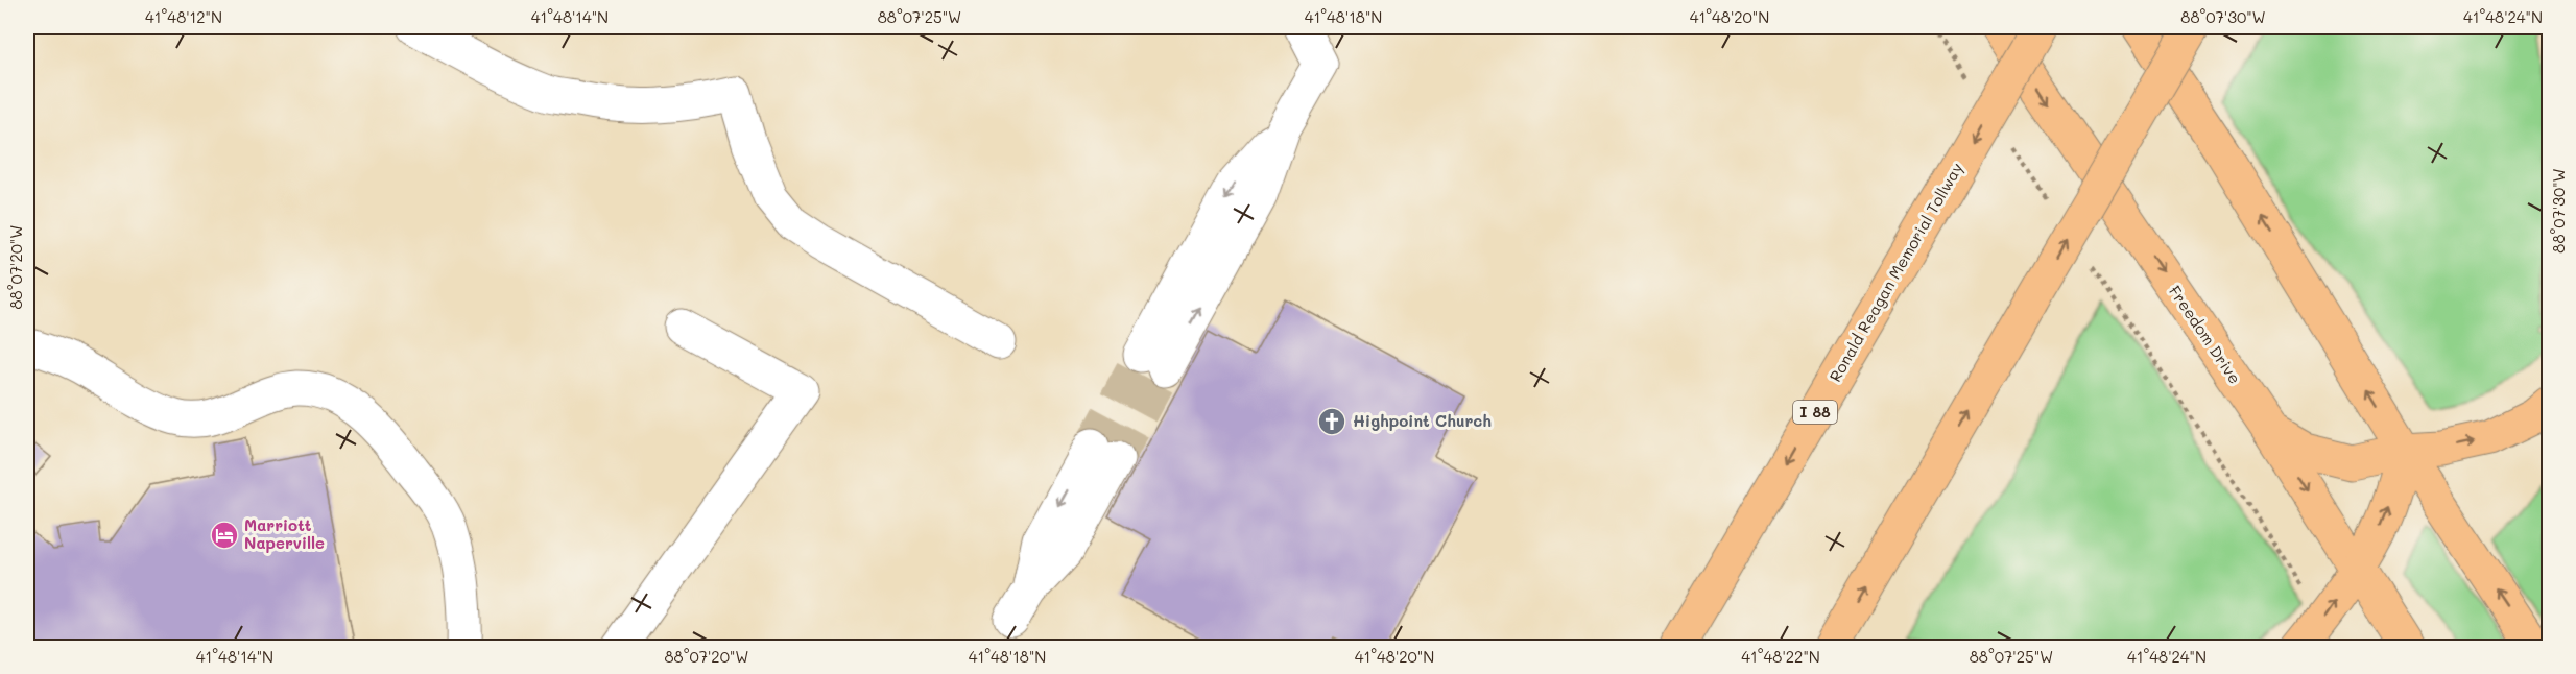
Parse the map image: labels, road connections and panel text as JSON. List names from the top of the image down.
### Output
{
  "streets": {
    "main road": ["Ronald Reagan Memorial Tollway", "Freedom Drive", "I 88"]
  },
  "places": {
    "church": ["Highpoint Church"],
    "hotel": ["Marriott Naperville"]
  },
  "coordinates": [
    "41°48'12\"N",
    "41°48'14\"N",
    "88°07'25\"W",
    "41°48'18\"N",
    "41°48'20\"N",
    "88°07'30\"W",
    "41°48'24\"N",
    "88°07'20\"W",
    "41°48'22\"N"
  ]
}
